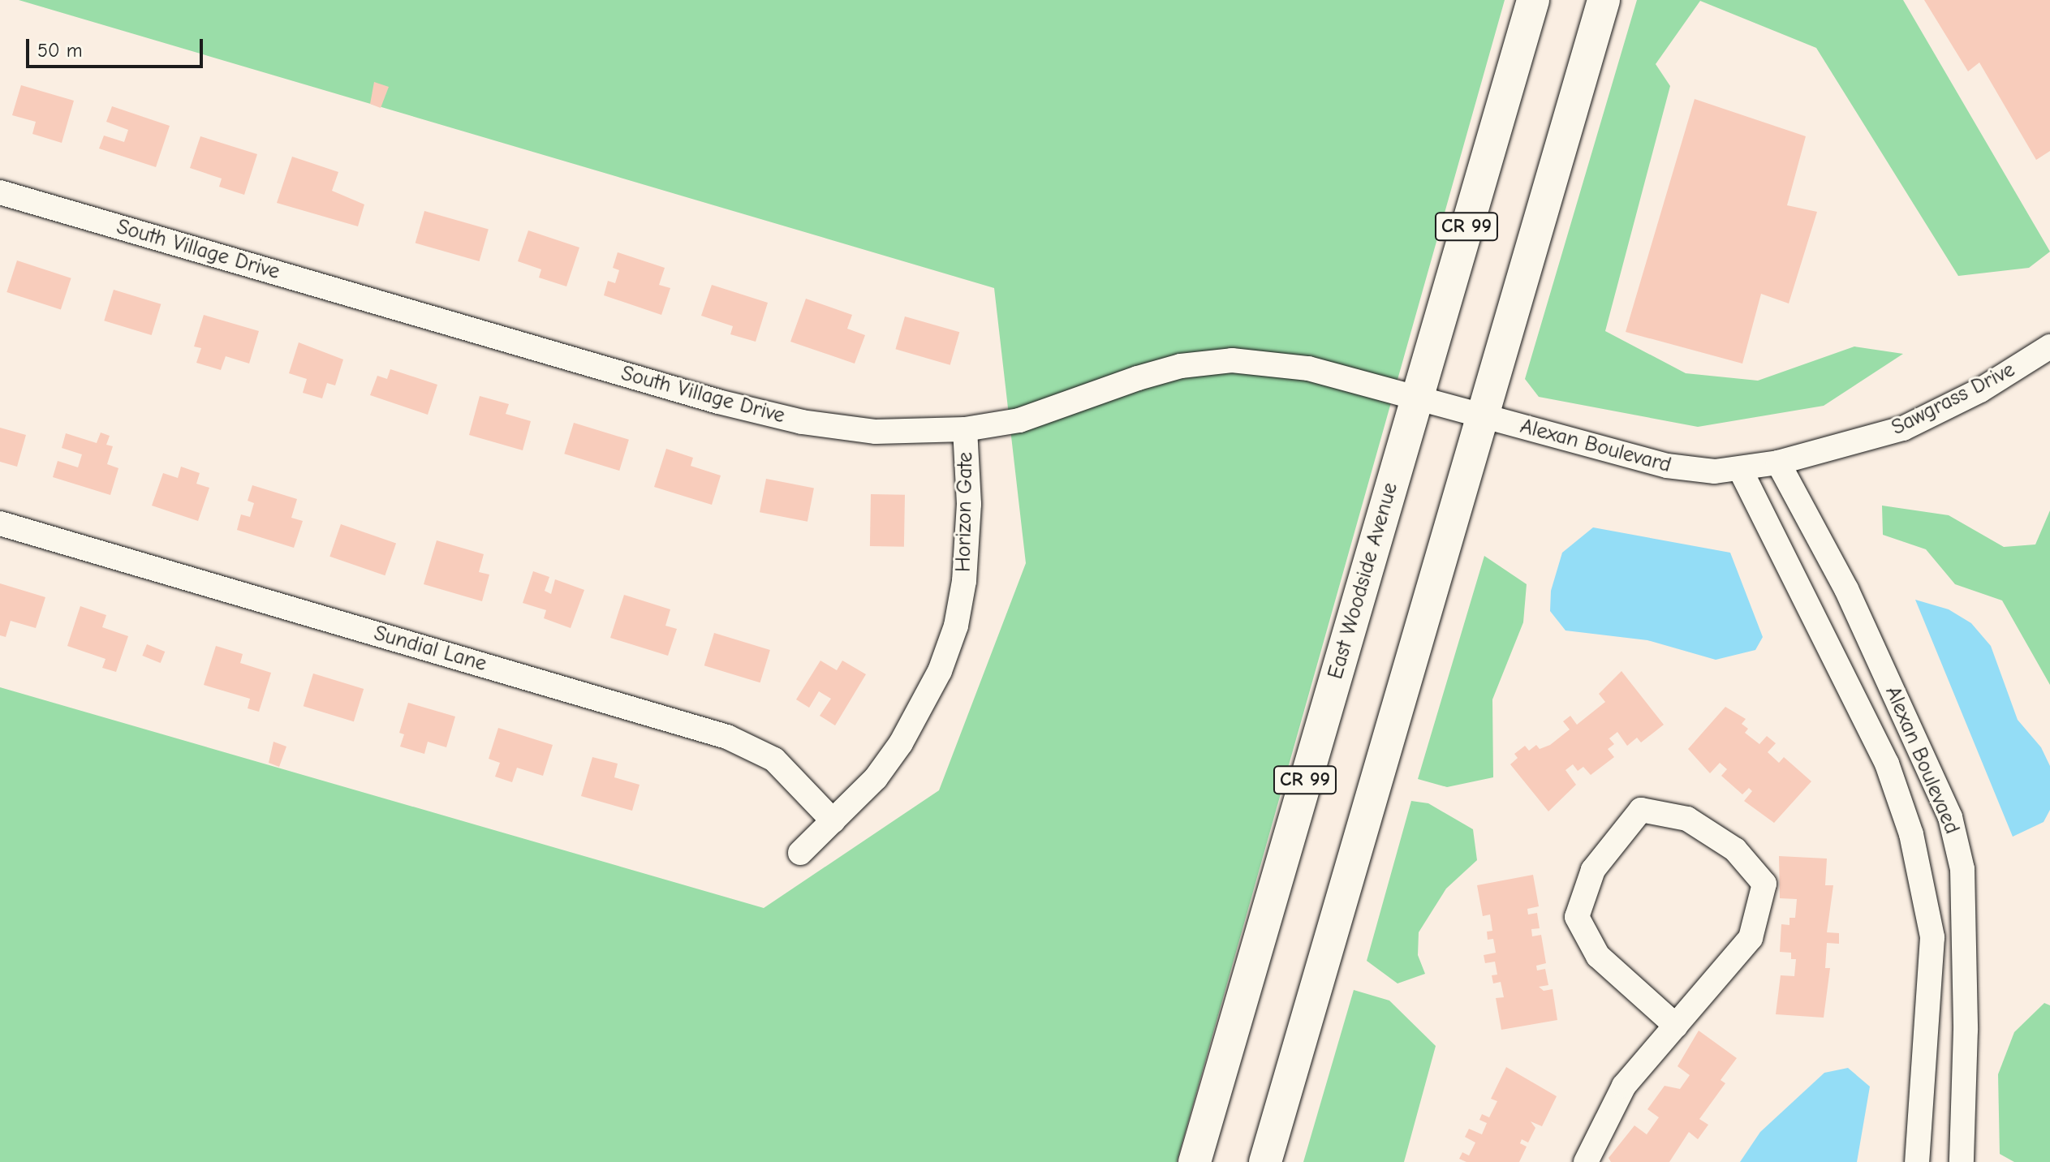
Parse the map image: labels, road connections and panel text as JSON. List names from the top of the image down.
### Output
{
  "streets": {
    "main road": ["CR 99", "East Woodside Avenue"],
    "street": [
      "South Village Drive",
      "Sawgrass Drive",
      "Alexan Boulevard",
      "Horizon Gate",
      "Sundial Lane",
      "Alexan Boulevaed"
    ]
  },
  "crossings": [
    ["CR 99", "Alexan Boulevard"],
    ["South Village Drive", "Alexan Boulevard"],
    ["South Village Drive", "Horizon Gate"],
    ["South Village Drive", "East Woodside Avenue"],
    ["Sawgrass Drive", "Alexan Boulevard"],
    ["Sawgrass Drive", "Alexan Boulevaed"],
    ["Alexan Boulevard", "East Woodside Avenue"],
    ["Alexan Boulevard", "Alexan Boulevaed"],
    ["Horizon Gate", "Sundial Lane"]
  ],
  "scale_bar": "50 m"
}
